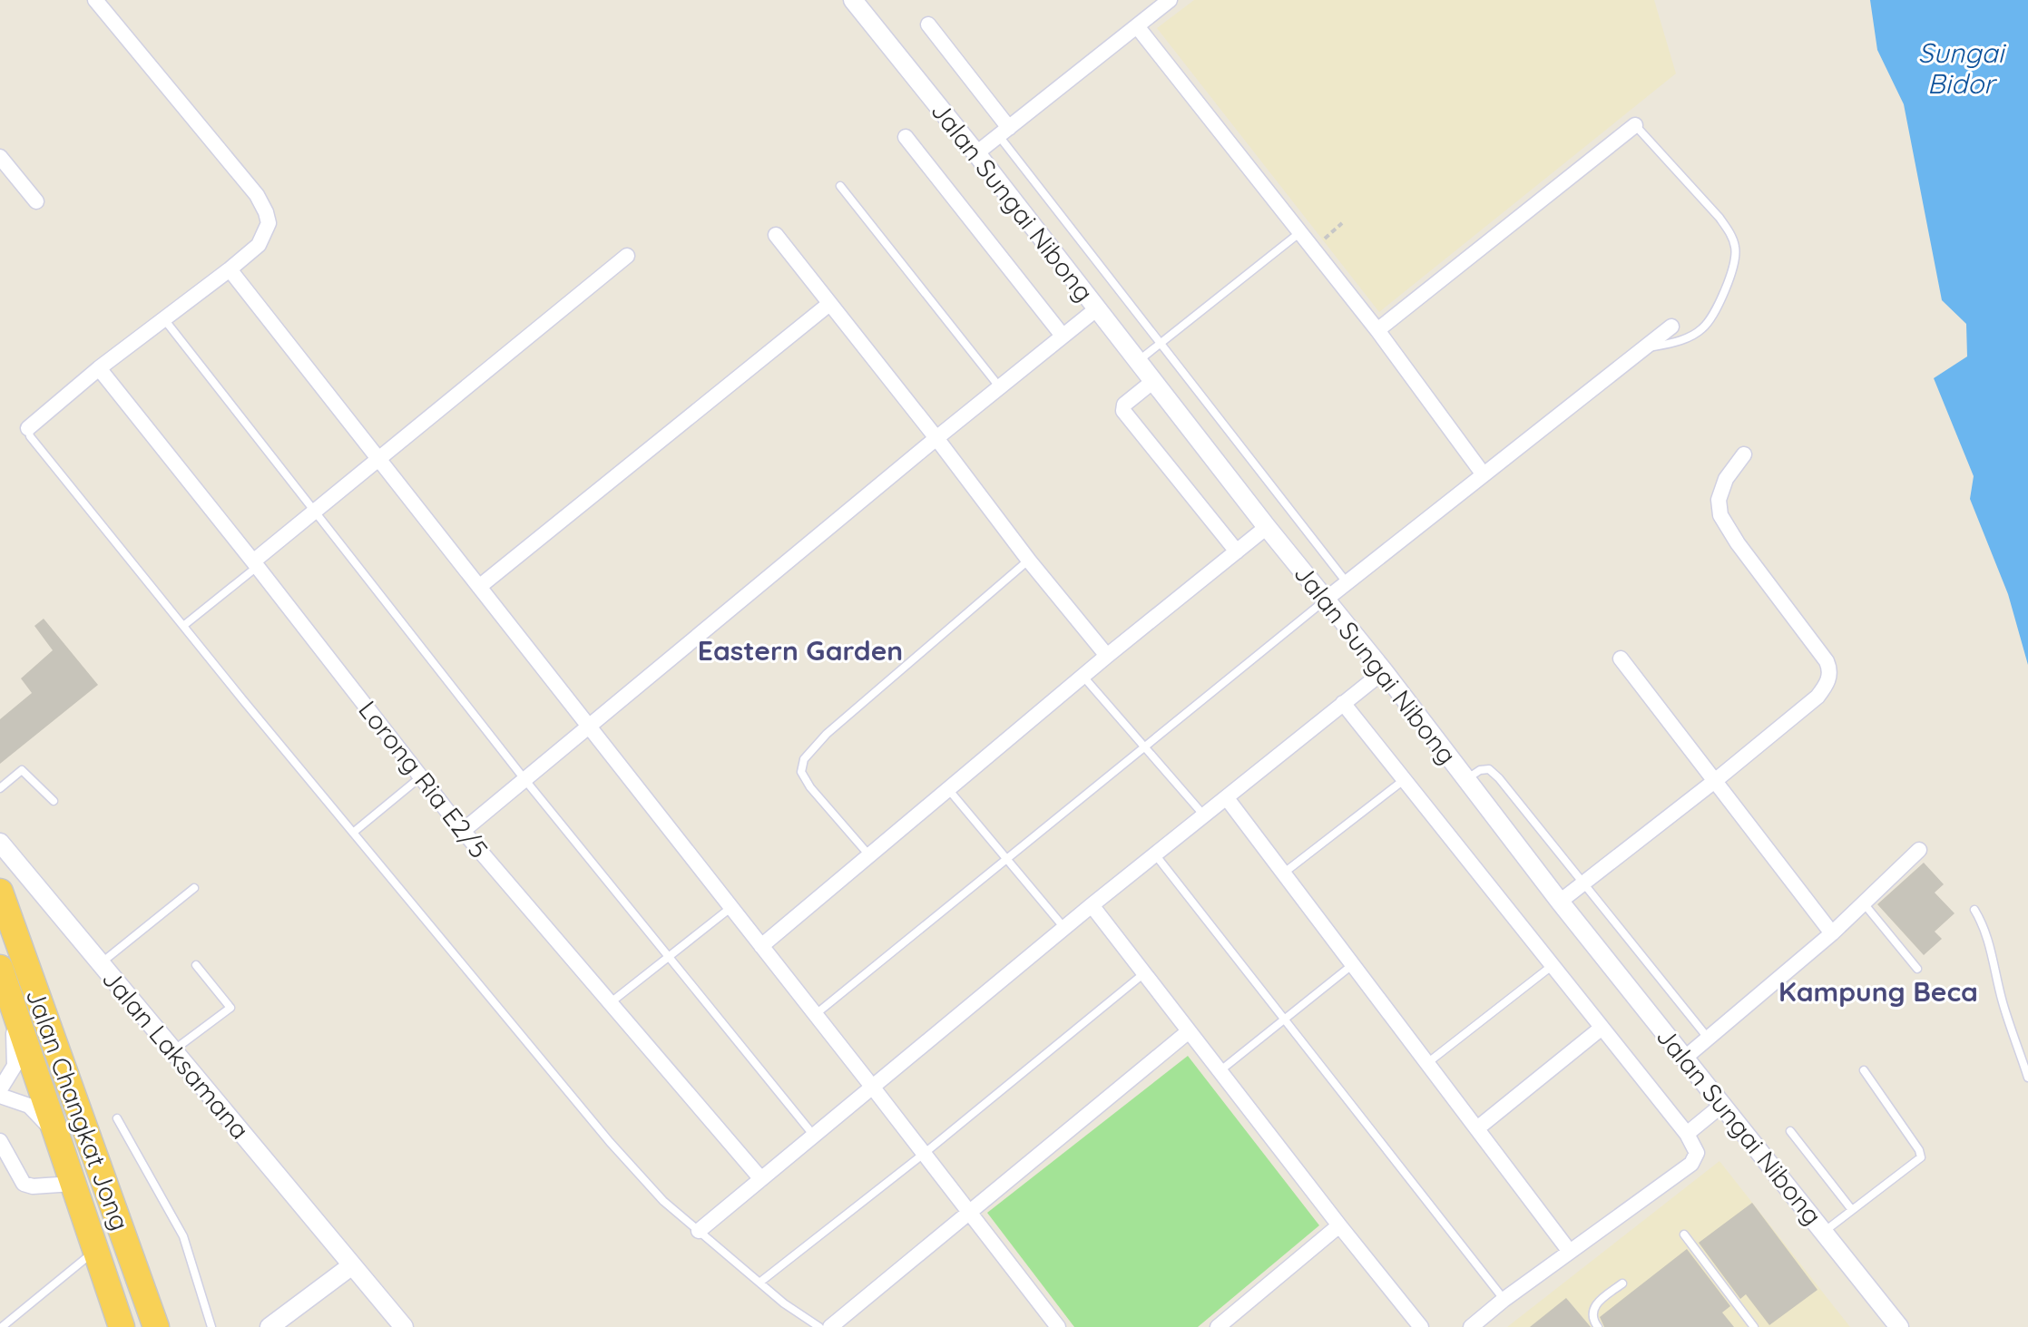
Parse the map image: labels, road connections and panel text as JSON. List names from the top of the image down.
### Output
{
  "streets": {
    "highway": ["Jalan Changkat Jong"],
    "street": ["Jalan Sungai Nibong", "Lorong Ria E2/5", "Jalan Laksamana"]
  },
  "districts": ["Eastern Garden", "Kampung Beca"],
  "water": ["Sungai Bidor"]
}
